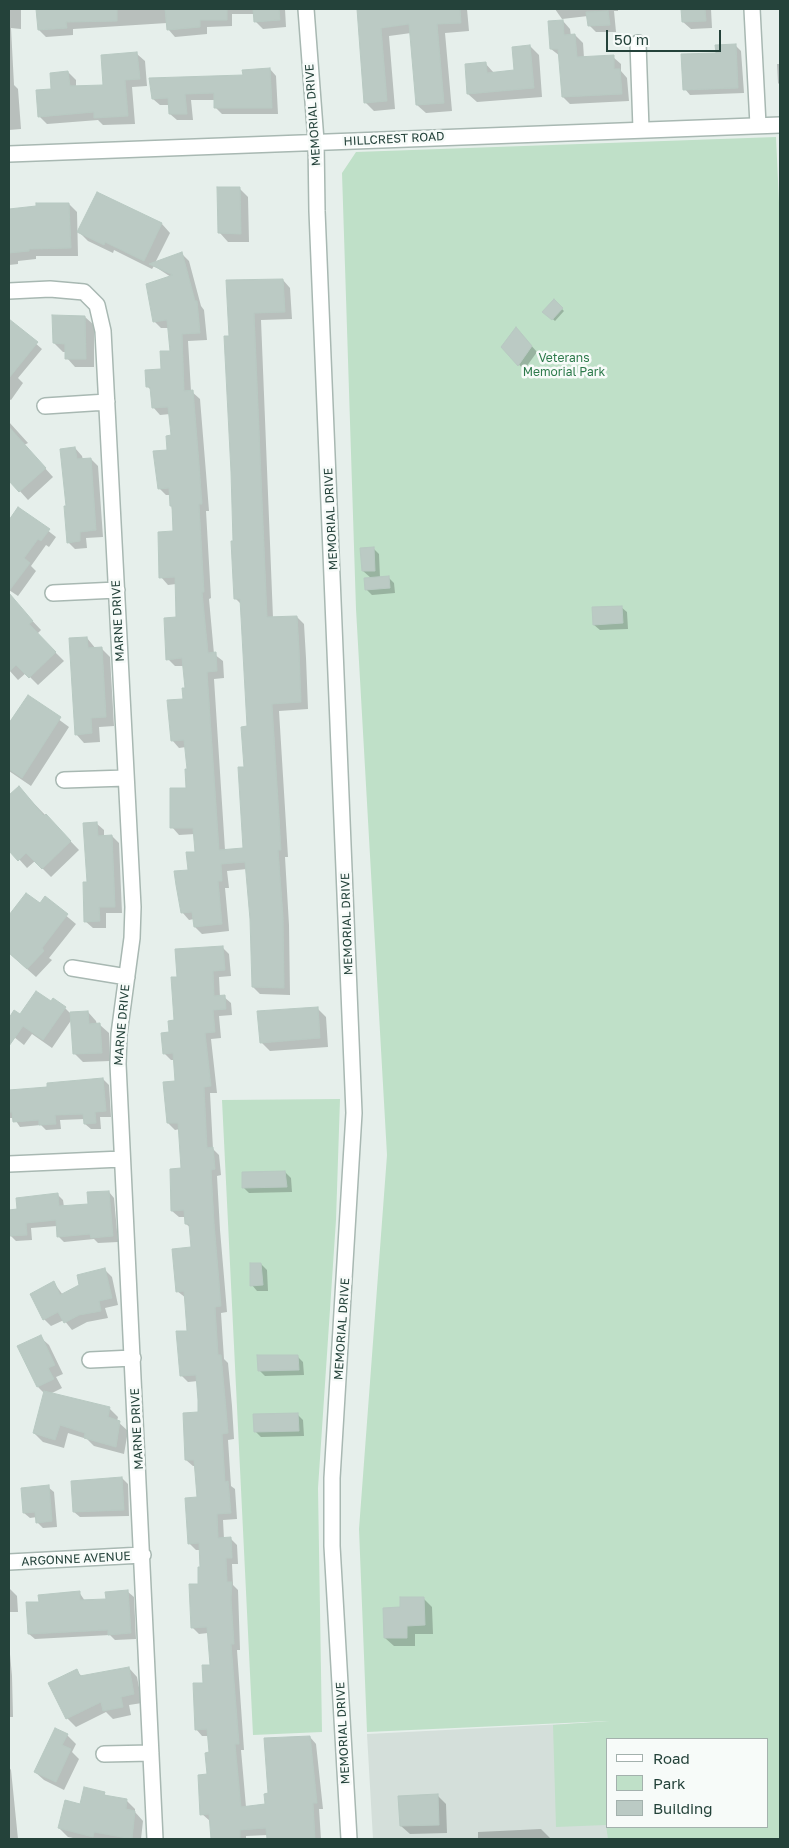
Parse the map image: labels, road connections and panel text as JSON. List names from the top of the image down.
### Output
{
  "streets": {
    "street": [
      "MEMORIAL DRIVE",
      "HILLCREST ROAD",
      "MARNE DRIVE",
      "ARGONNE AVENUE"
    ]
  },
  "crossings": [
    ["MEMORIAL DRIVE", "HILLCREST ROAD"],
    ["MARNE DRIVE", "ARGONNE AVENUE"]
  ],
  "parks": ["Veterans Memorial Park"],
  "legend": ["Road", "Park", "Building"],
  "scale_bar": "50 m"
}
